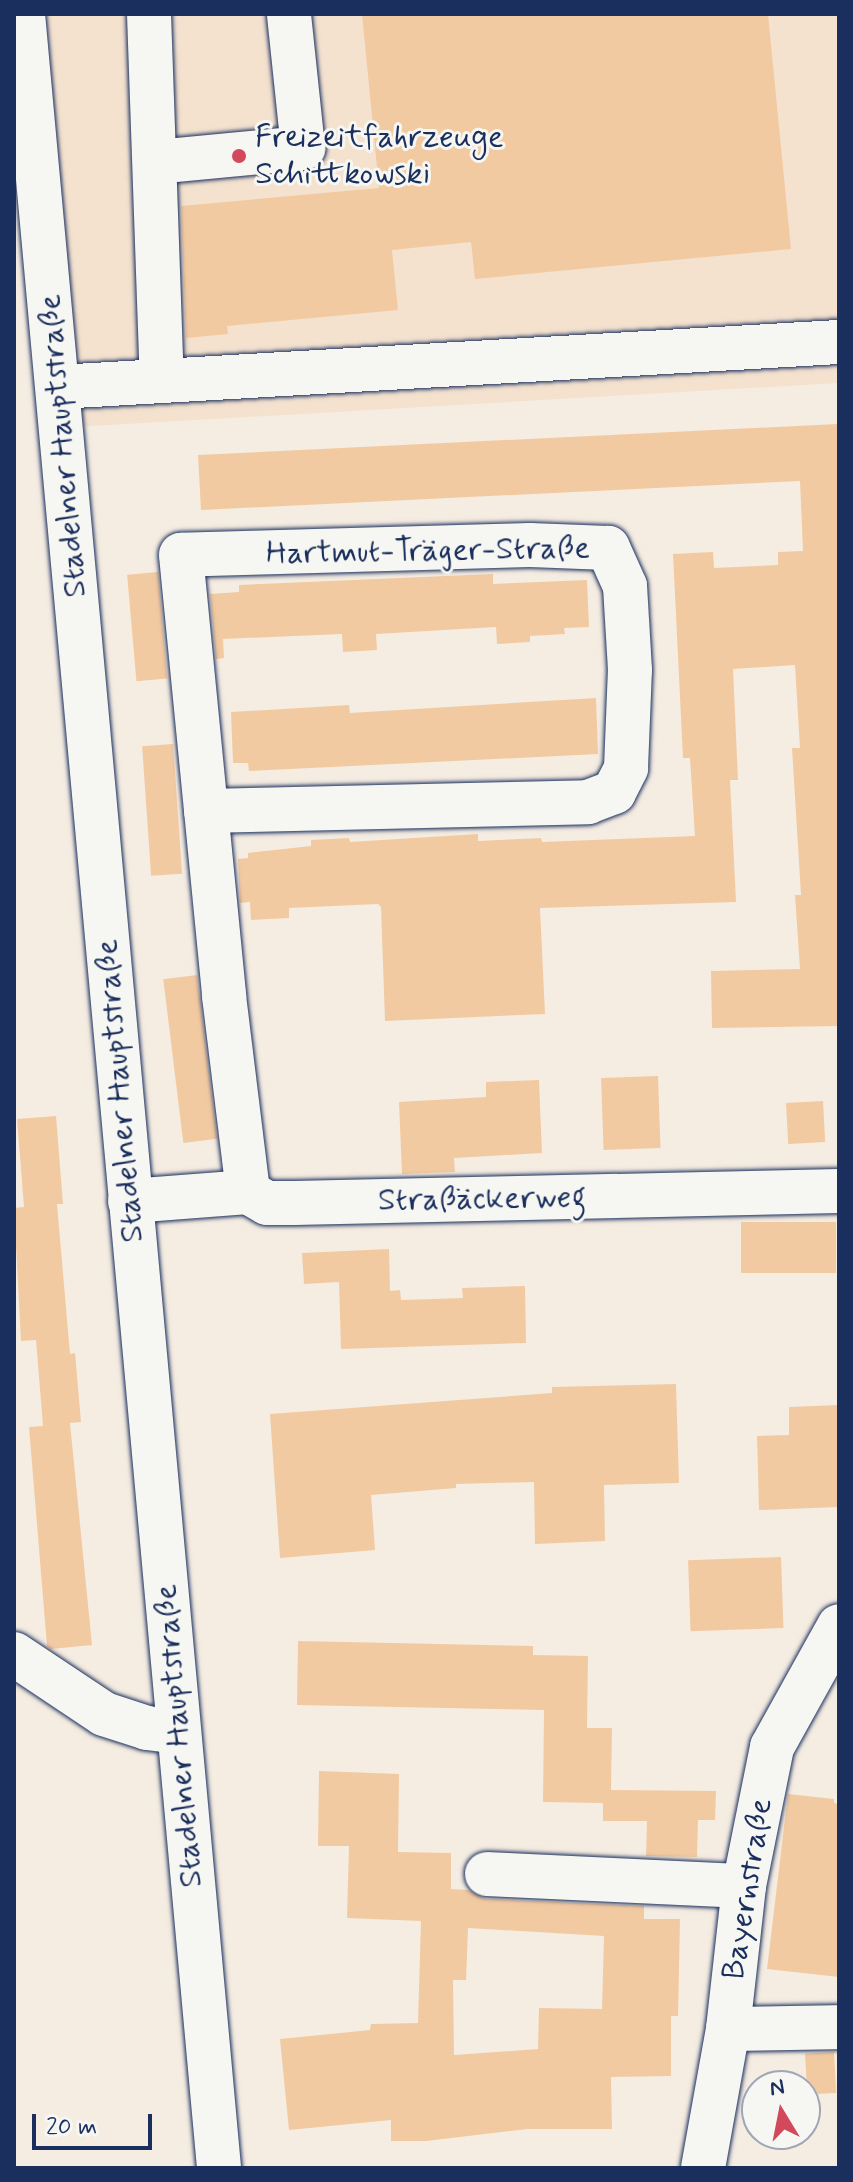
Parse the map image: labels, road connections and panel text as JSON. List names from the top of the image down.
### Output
{
  "streets": {
    "street": [
      "Stadelner Hauptstraße",
      "Hartmut-Träger-Straße",
      "Straßäckerweg",
      "Bayernstraße"
    ]
  },
  "crossings": [
    ["Stadelner Hauptstraße", "Straßäckerweg"],
    ["Hartmut-Träger-Straße", "Straßäckerweg"]
  ],
  "places": ["Freizeitfahrzeuge Schittkowski"],
  "scale_bar": "20 m",
  "north": "top"
}
